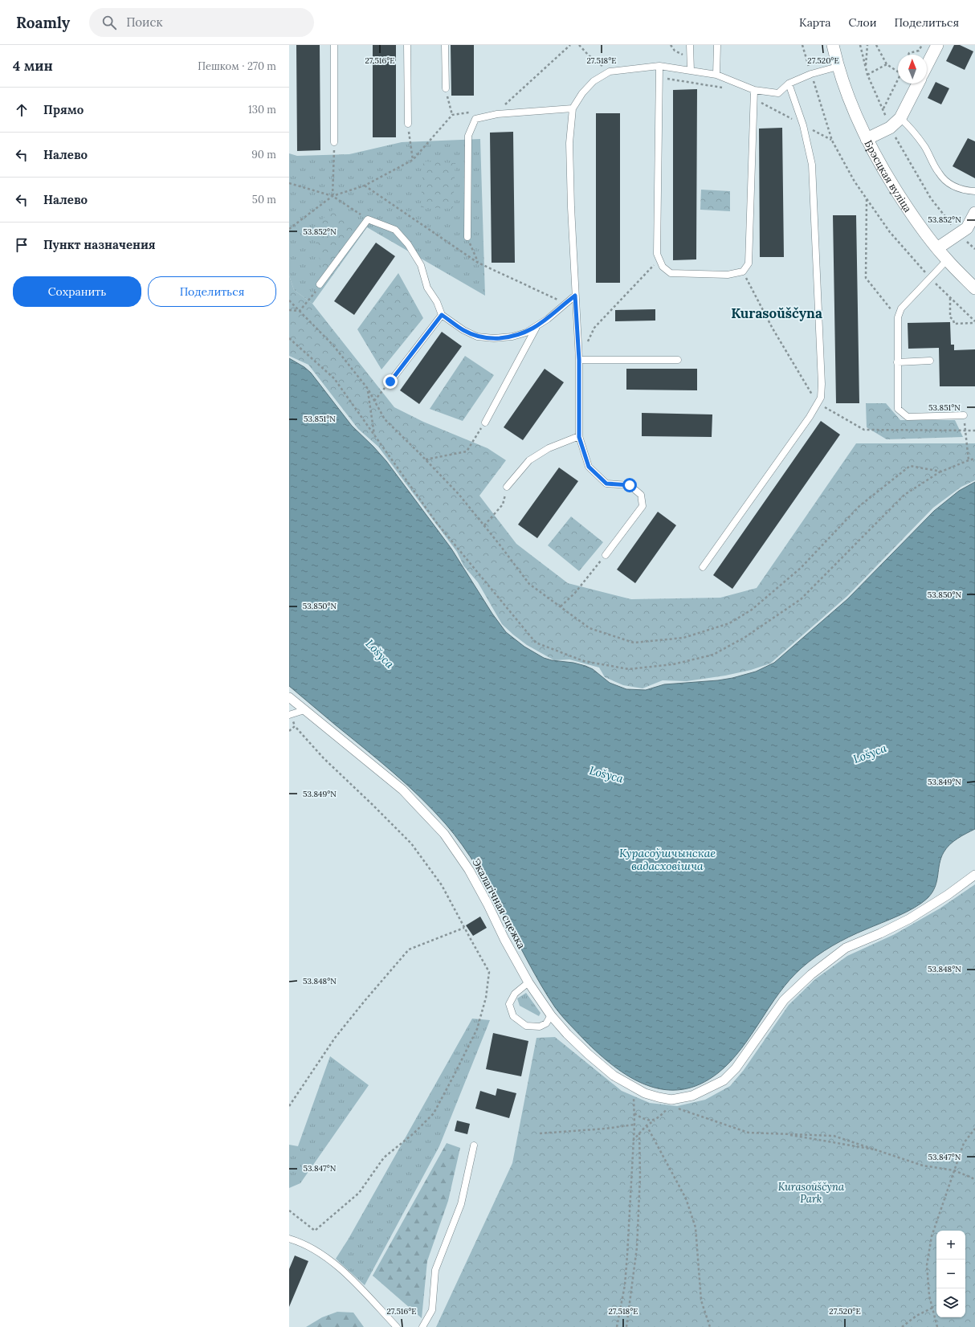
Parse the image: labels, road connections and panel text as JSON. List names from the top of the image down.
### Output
{
  "streets": {
    "street": ["Брэсцкая вуліца", "Экалагічная сцежка"]
  },
  "districts": ["Kurasoŭščyna"],
  "water": ["Lošyca", "Курасоўшчынскае вадасховішча"],
  "parks": ["Kurasoŭščyna Park"],
  "north": "top",
  "page": {
    "header": "Roamly",
    "search": "Поиск",
    "nav": ["Карта", "Слои", "Поделиться"],
    "heading": ["4 мин", "Пешком · 270 m"],
    "list": [
      ["Прямо", "130 m"],
      ["Налево", "90 m"],
      ["Налево", "50 m"],
      "Пункт назначения"
    ],
    "buttons": ["Сохранить", "Поделиться"],
    "map_buttons": ["+", "−"]
  },
  "coordinates": [
    "27.516°E",
    "27.518°E",
    "27.520°E",
    "53.852°N",
    "53.851°N",
    "53.850°N",
    "53.849°N",
    "53.848°N",
    "53.847°N"
  ]
}
